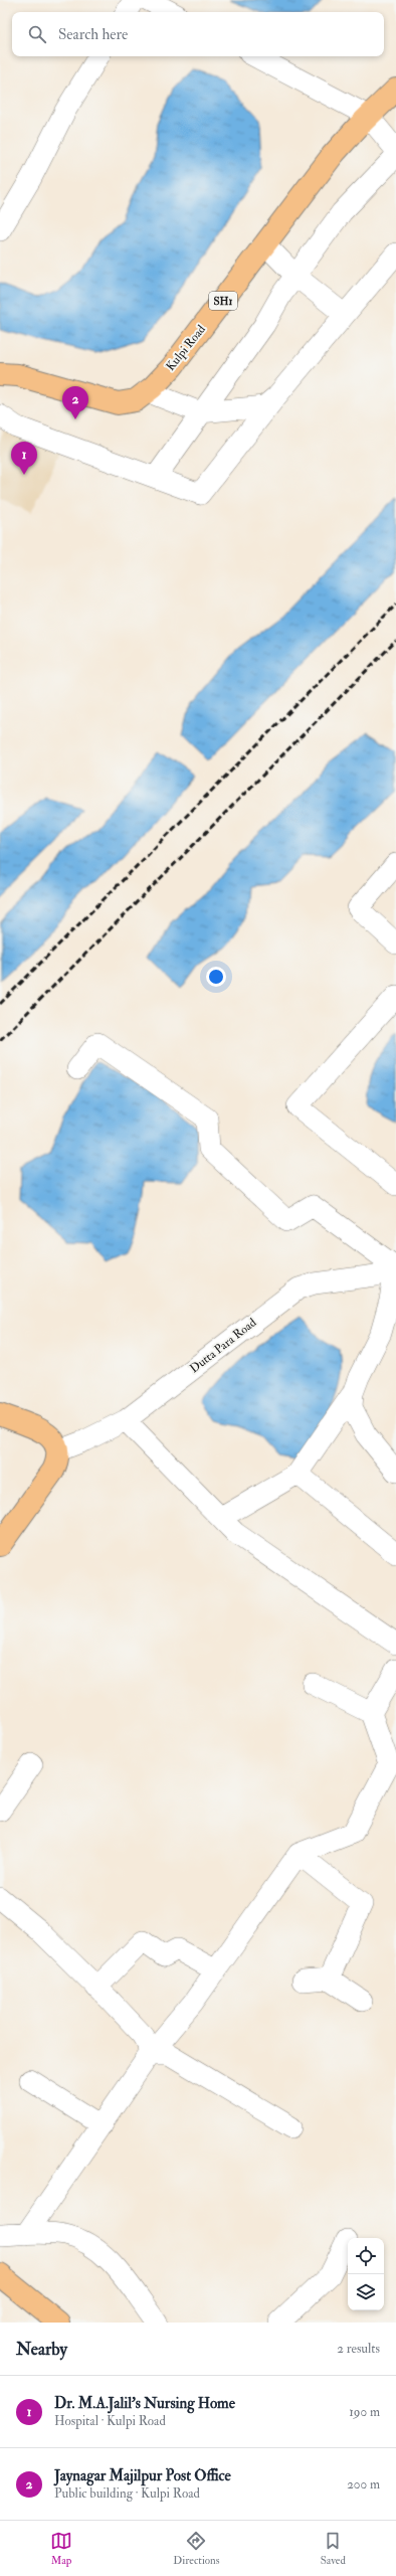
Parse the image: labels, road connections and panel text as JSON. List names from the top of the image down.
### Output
{
  "streets": {
    "main road": ["SH1", "Kulpi Road"],
    "street": ["Dutta Para Road"]
  },
  "page": {
    "search": "Search here",
    "pins": ["2", "1"],
    "heading": ["Nearby", "2 results"],
    "list": [
      {
        "mark": "1",
        "name": "Dr. M.A.Jalil's Nursing Home",
        "note": "Hospital · Kulpi Road",
        "value": "190 m"
      },
      {
        "mark": "2",
        "name": "Jaynagar Majilpur Post Office",
        "note": "Public building · Kulpi Road",
        "value": "200 m"
      }
    ],
    "nav": ["Map", "Directions", "Saved"]
  }
}
